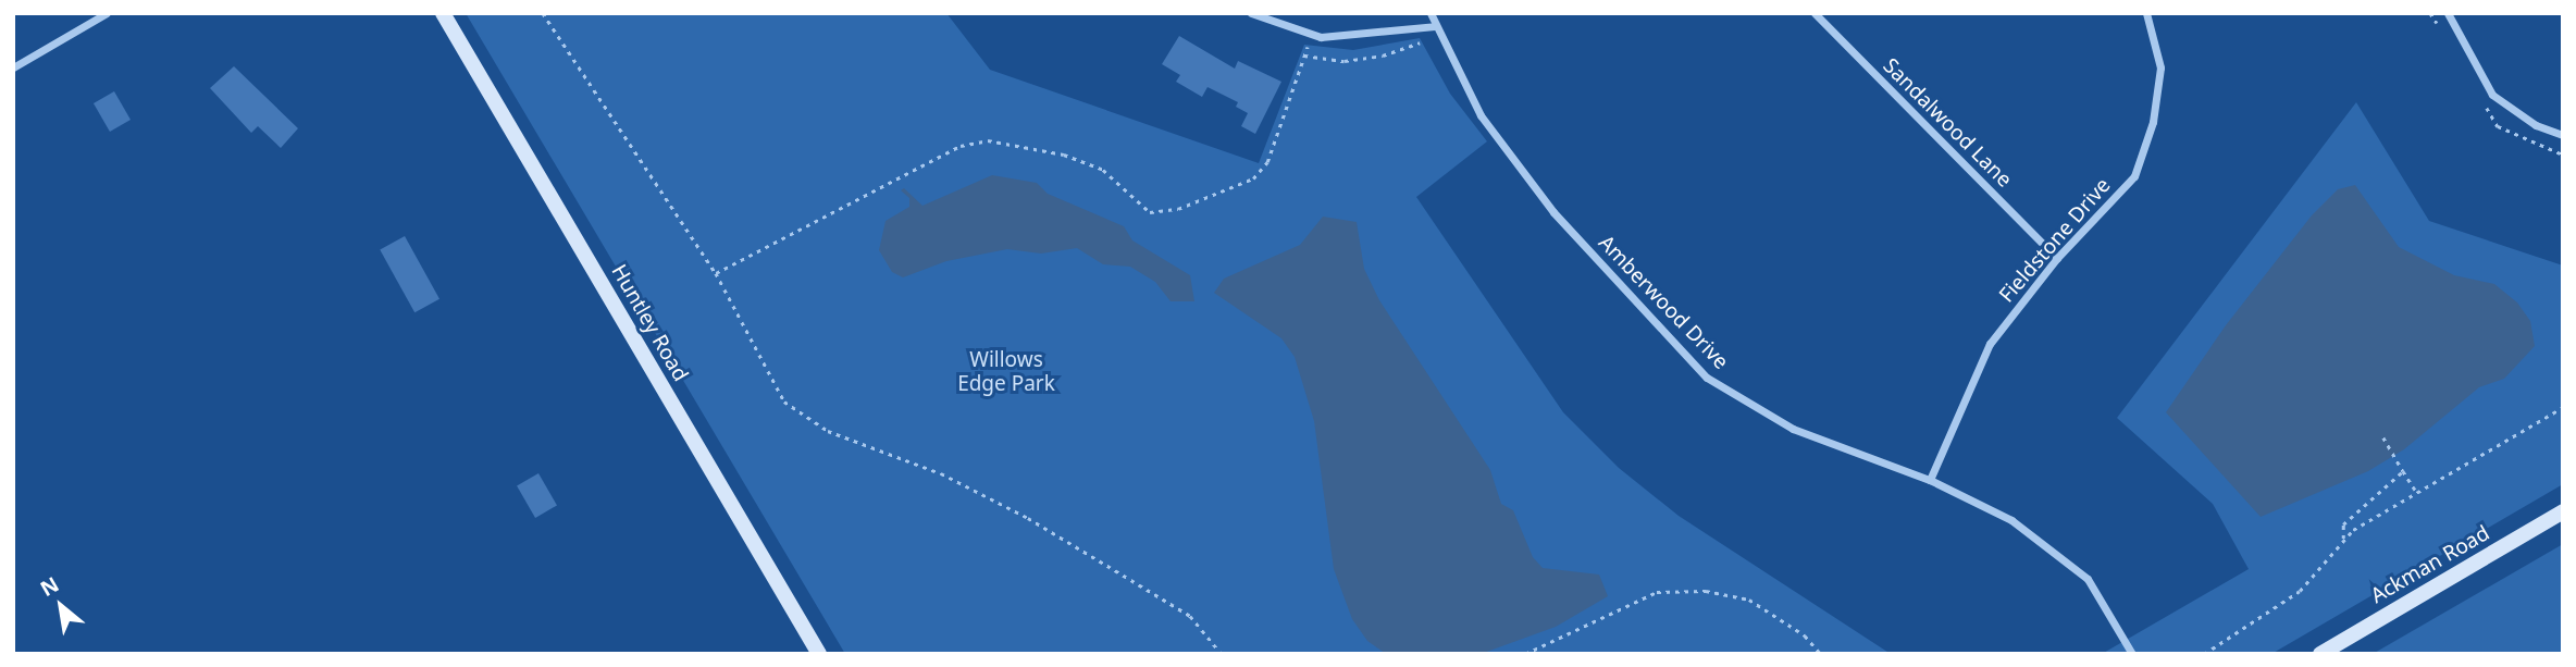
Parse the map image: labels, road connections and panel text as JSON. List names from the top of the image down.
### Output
{
  "streets": {
    "street": [
      "Sandalwood Lane",
      "Fieldstone Drive",
      "Amberwood Drive",
      "Huntley Road",
      "Ackman Road"
    ]
  },
  "crossings": [
    ["Sandalwood Lane", "Fieldstone Drive"],
    ["Fieldstone Drive", "Amberwood Drive"]
  ],
  "parks": ["Willows Edge Park"],
  "north": "top left"
}
